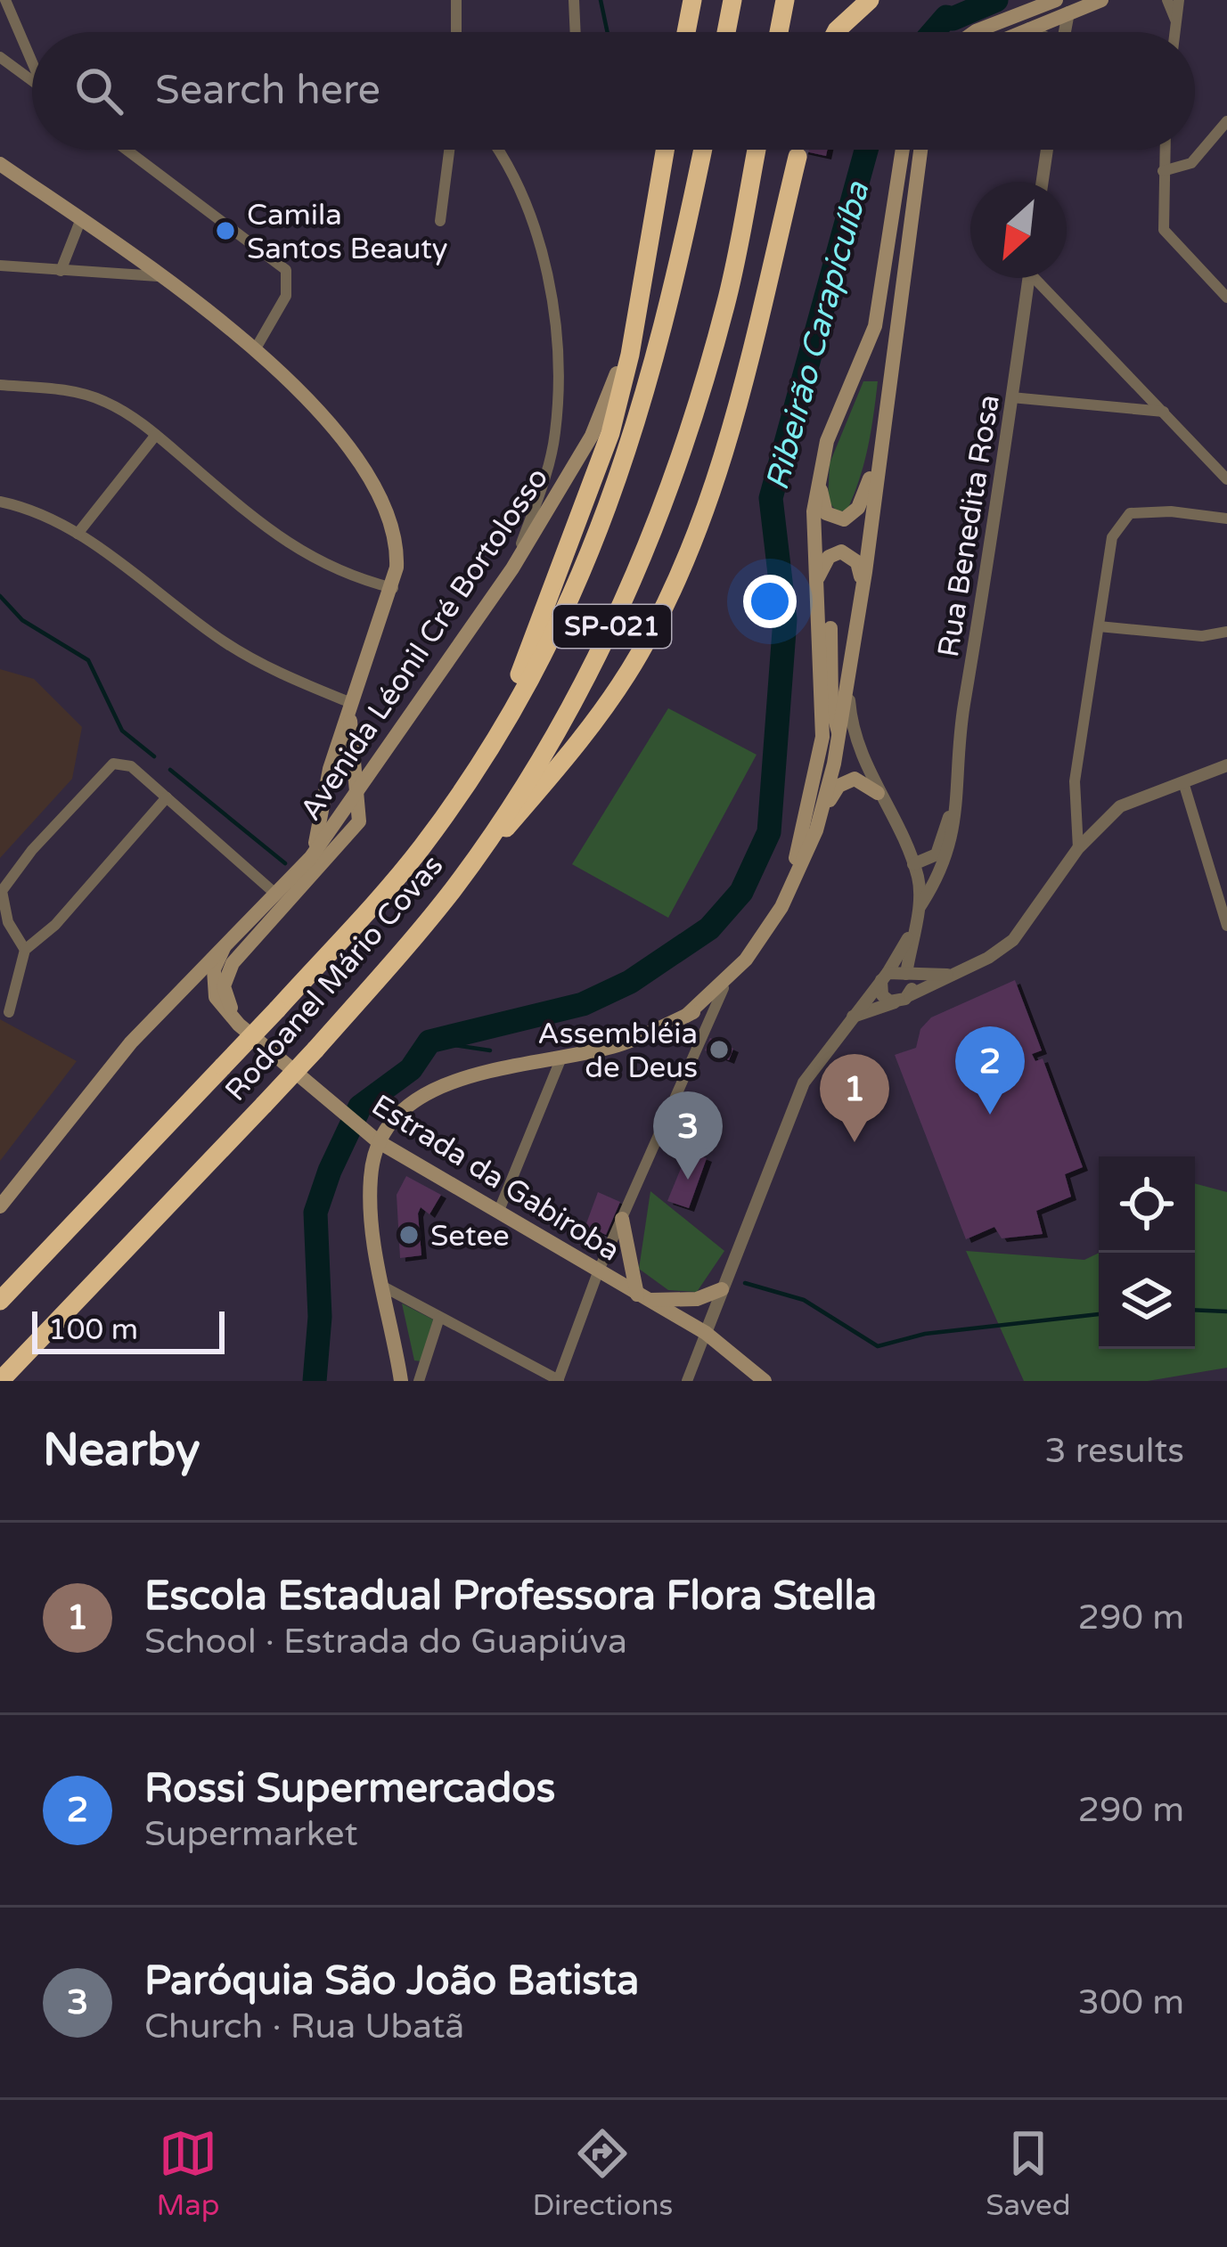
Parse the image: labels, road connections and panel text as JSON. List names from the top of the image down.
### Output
{
  "streets": {
    "highway": ["SP-021", "Rodoanel Mário Covas"],
    "main road": ["Avenida Léonil Cré Bortolosso", "Estrada da Gabiroba"],
    "street": ["Rua Benedita Rosa"]
  },
  "crossings": [
    ["Rua Benedita Rosa", "Estrada da Gabiroba"],
    ["Avenida Léonil Cré Bortolosso", "Estrada da Gabiroba"]
  ],
  "water": ["Ribeirão Carapicuíba"],
  "places": ["Camila Santos Beauty", "Assembléia de Deus", "Setee"],
  "scale_bar": "100 m",
  "north": "bottom left",
  "page": {
    "search": "Search here",
    "pins": ["2", "1", "3"],
    "scale": "100 m",
    "heading": ["Nearby", "3 results"],
    "list": [
      {
        "mark": "1",
        "name": "Escola Estadual Professora Flora Stella",
        "note": "School · Estrada do Guapiúva",
        "value": "290 m"
      },
      {
        "mark": "2",
        "name": "Rossi Supermercados",
        "note": "Supermarket",
        "value": "290 m"
      },
      {
        "mark": "3",
        "name": "Paróquia São João Batista",
        "note": "Church · Rua Ubatã",
        "value": "300 m"
      }
    ],
    "nav": ["Map", "Directions", "Saved"]
  }
}
